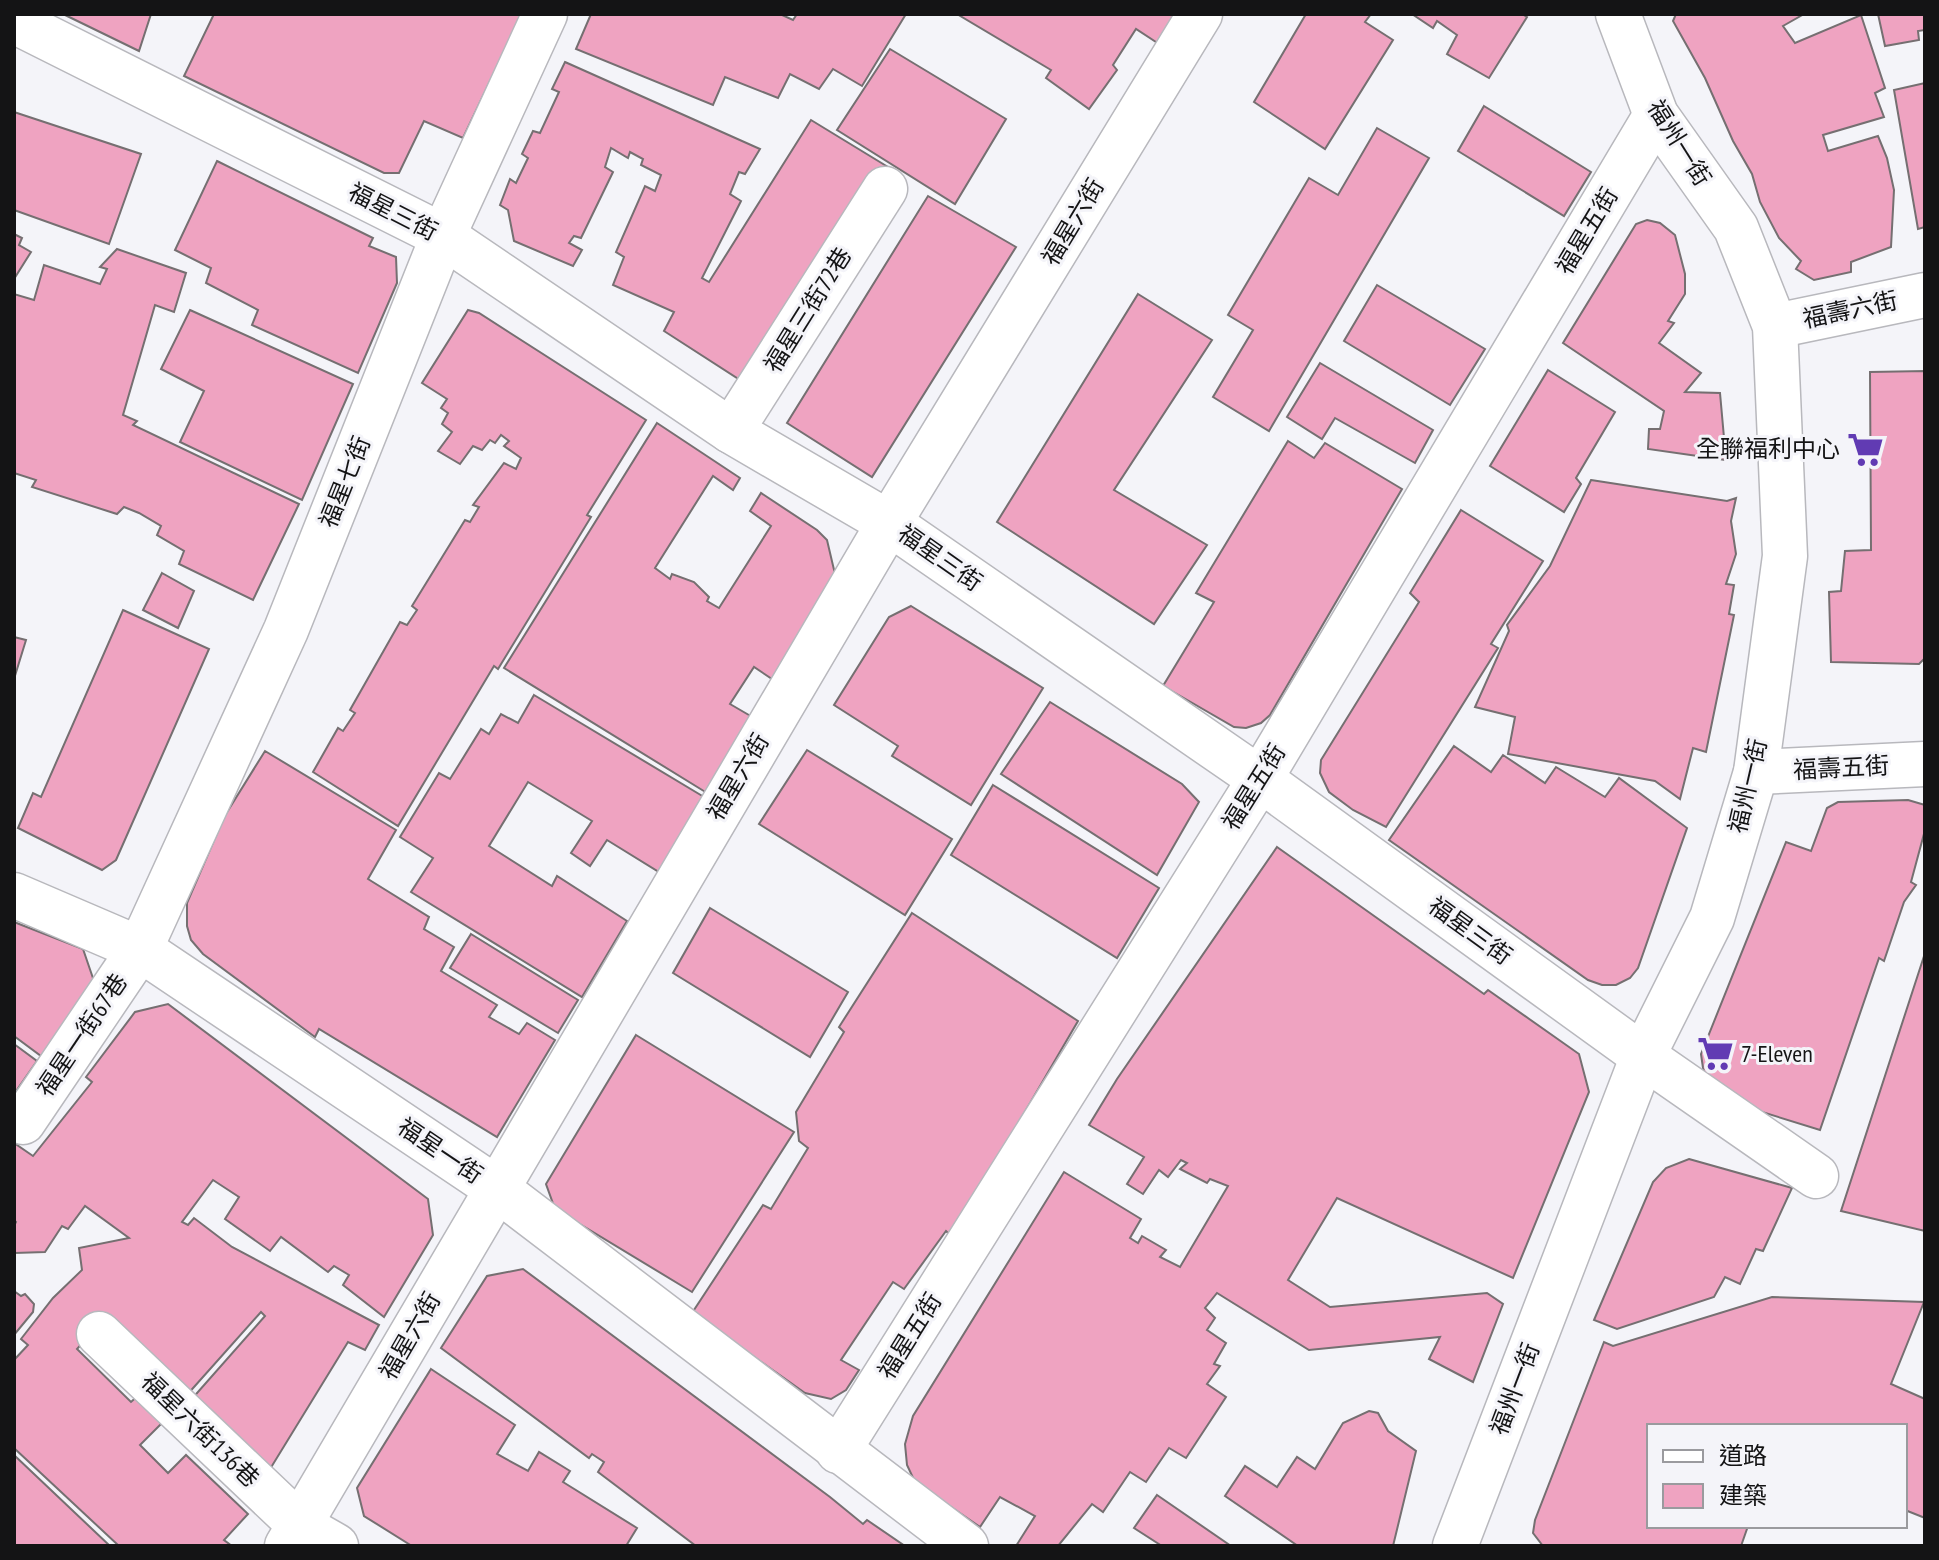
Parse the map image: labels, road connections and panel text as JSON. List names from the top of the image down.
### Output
{
  "streets": {
    "lane": [
      "福州一街",
      "福星三街",
      "福星六街",
      "福星五街",
      "福星三街72巷",
      "福壽六街",
      "福星七街",
      "福壽五街",
      "福星一街67巷",
      "福星一街",
      "福星六街136巷"
    ]
  },
  "crossings": [
    ["福州一街", "福星三街"],
    ["福州一街", "福星五街"],
    ["福州一街", "福壽六街"],
    ["福州一街", "福壽五街"],
    ["福星三街", "福星六街"],
    ["福星三街", "福星五街"],
    ["福星三街", "福星三街72巷"],
    ["福星三街", "福星七街"],
    ["福星六街", "福星一街"],
    ["福星六街", "福星六街136巷"],
    ["福星五街", "福星一街"],
    ["福星七街", "福星一街67巷"],
    ["福星七街", "福星一街"],
    ["福星一街67巷", "福星一街"]
  ],
  "places": {
    "supermarket": ["全聯福利中心", "7-Eleven"]
  },
  "legend": ["道路", "建築"]
}
